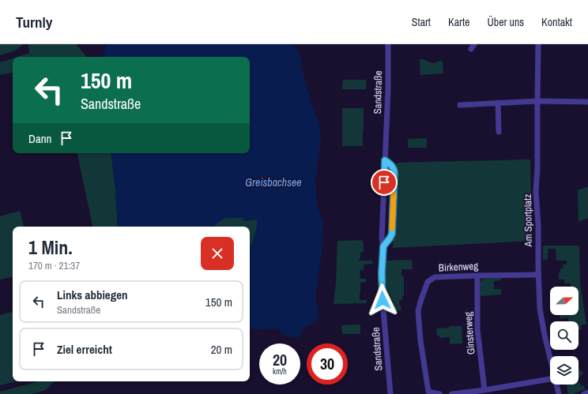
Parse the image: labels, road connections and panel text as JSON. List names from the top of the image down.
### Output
{
  "streets": {
    "street": [
      "Sandstraße",
      "Am Sportplatz",
      "Birkenweg",
      "Ginsterweg"
    ]
  },
  "crossings": [
    ["Am Sportplatz", "Birkenweg"],
    ["Birkenweg", "Ginsterweg"]
  ],
  "water": ["Greisbachsee"],
  "north": "right",
  "page": {
    "header": "Turnly",
    "nav": [
      "Start",
      "Karte",
      "Über uns",
      "Kontakt"
    ],
    "turn": ["150 m", "Sandstraße"],
    "then": "Dann",
    "heading": ["1 Min.", "170 m · 21:37"],
    "list": [
      {
        "name": "Links abbiegen",
        "note": "Sandstraße",
        "value": "150 m"
      },
      {
        "name": "Ziel erreicht",
        "value": "20 m"
      }
    ],
    "speed": "20 km/h",
    "limit": "30"
  }
}
